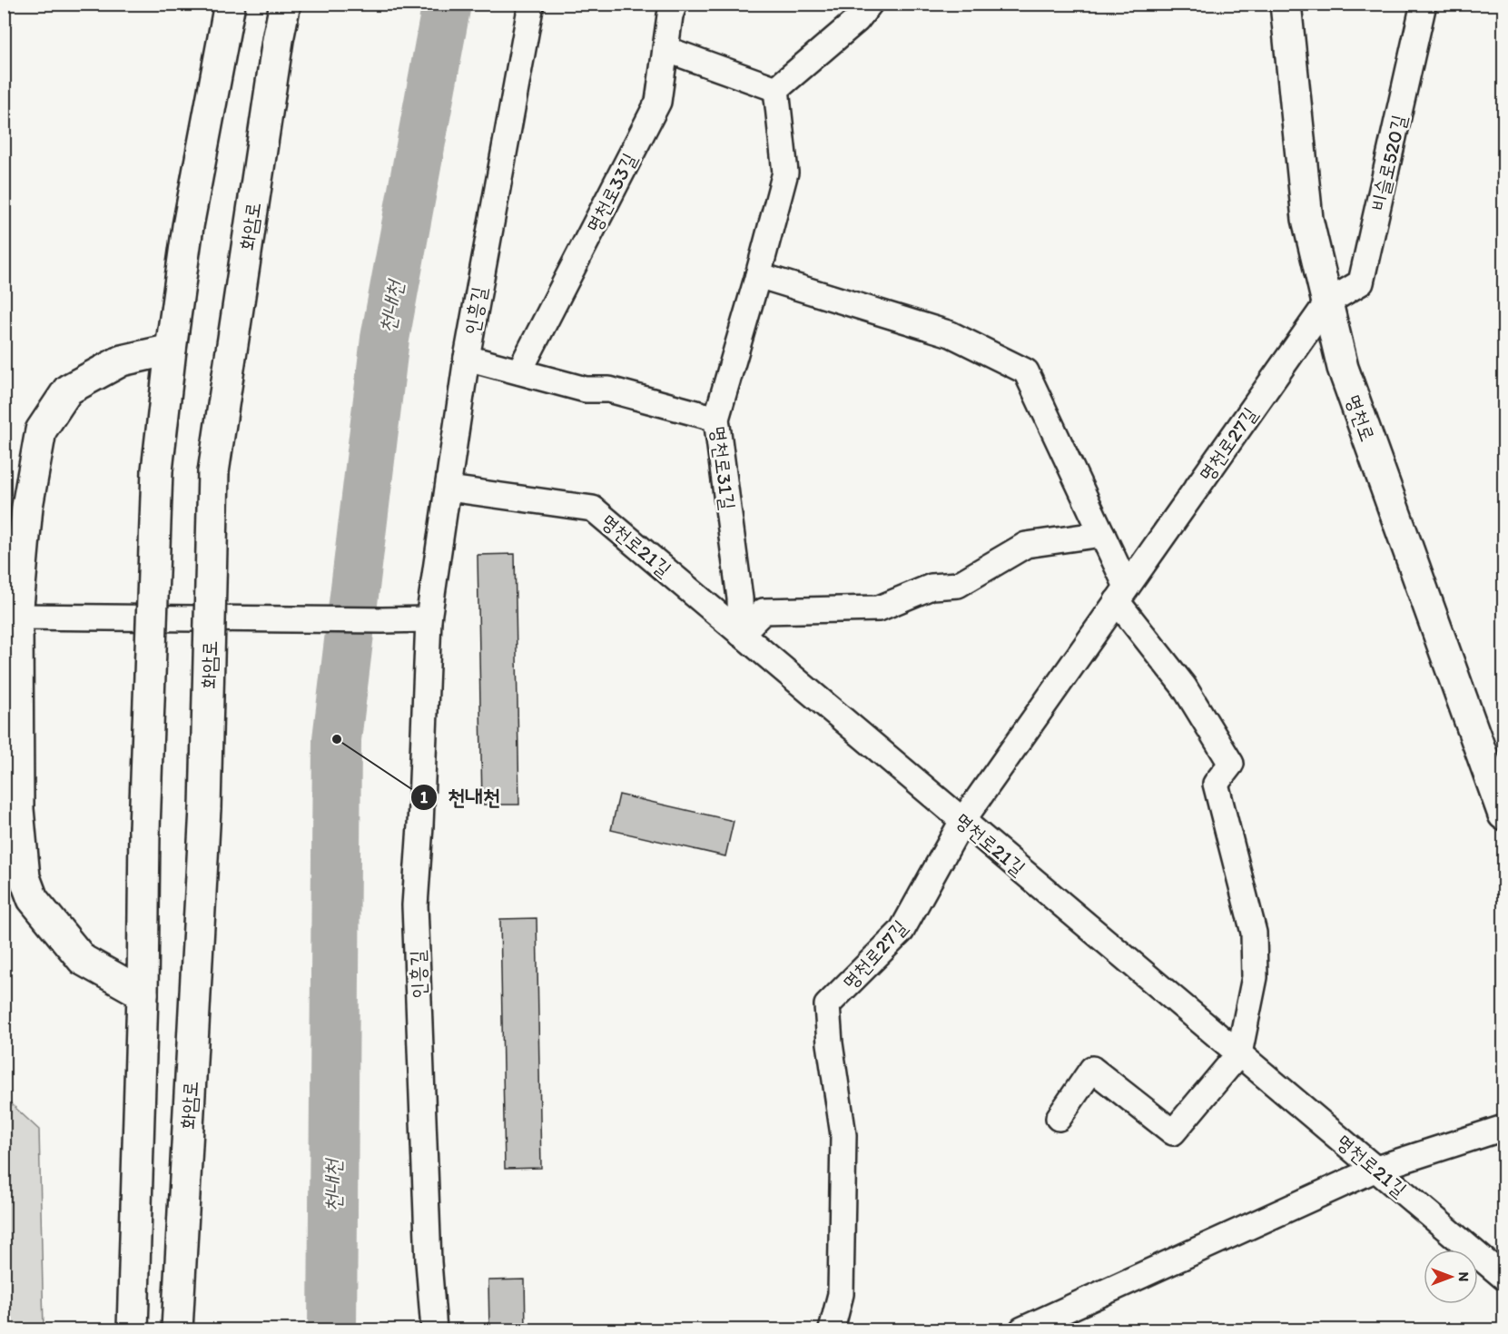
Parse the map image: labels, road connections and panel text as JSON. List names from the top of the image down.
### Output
{
  "streets": {
    "main road": ["화암로", "명천로"],
    "street": [
      "비슬로520길",
      "명천로33길",
      "인흥길",
      "명천로27길",
      "명천로31길",
      "명천로21길"
    ]
  },
  "crossings": [
    ["비슬로520길", "명천로"],
    ["비슬로520길", "명천로27길"],
    ["인흥길", "명천로21길"],
    ["명천로", "명천로27길"],
    ["명천로27길", "명천로21길"],
    ["명천로31길", "명천로21길"]
  ],
  "water": ["천내천"],
  "places": ["천내천"],
  "north": "right"
}
